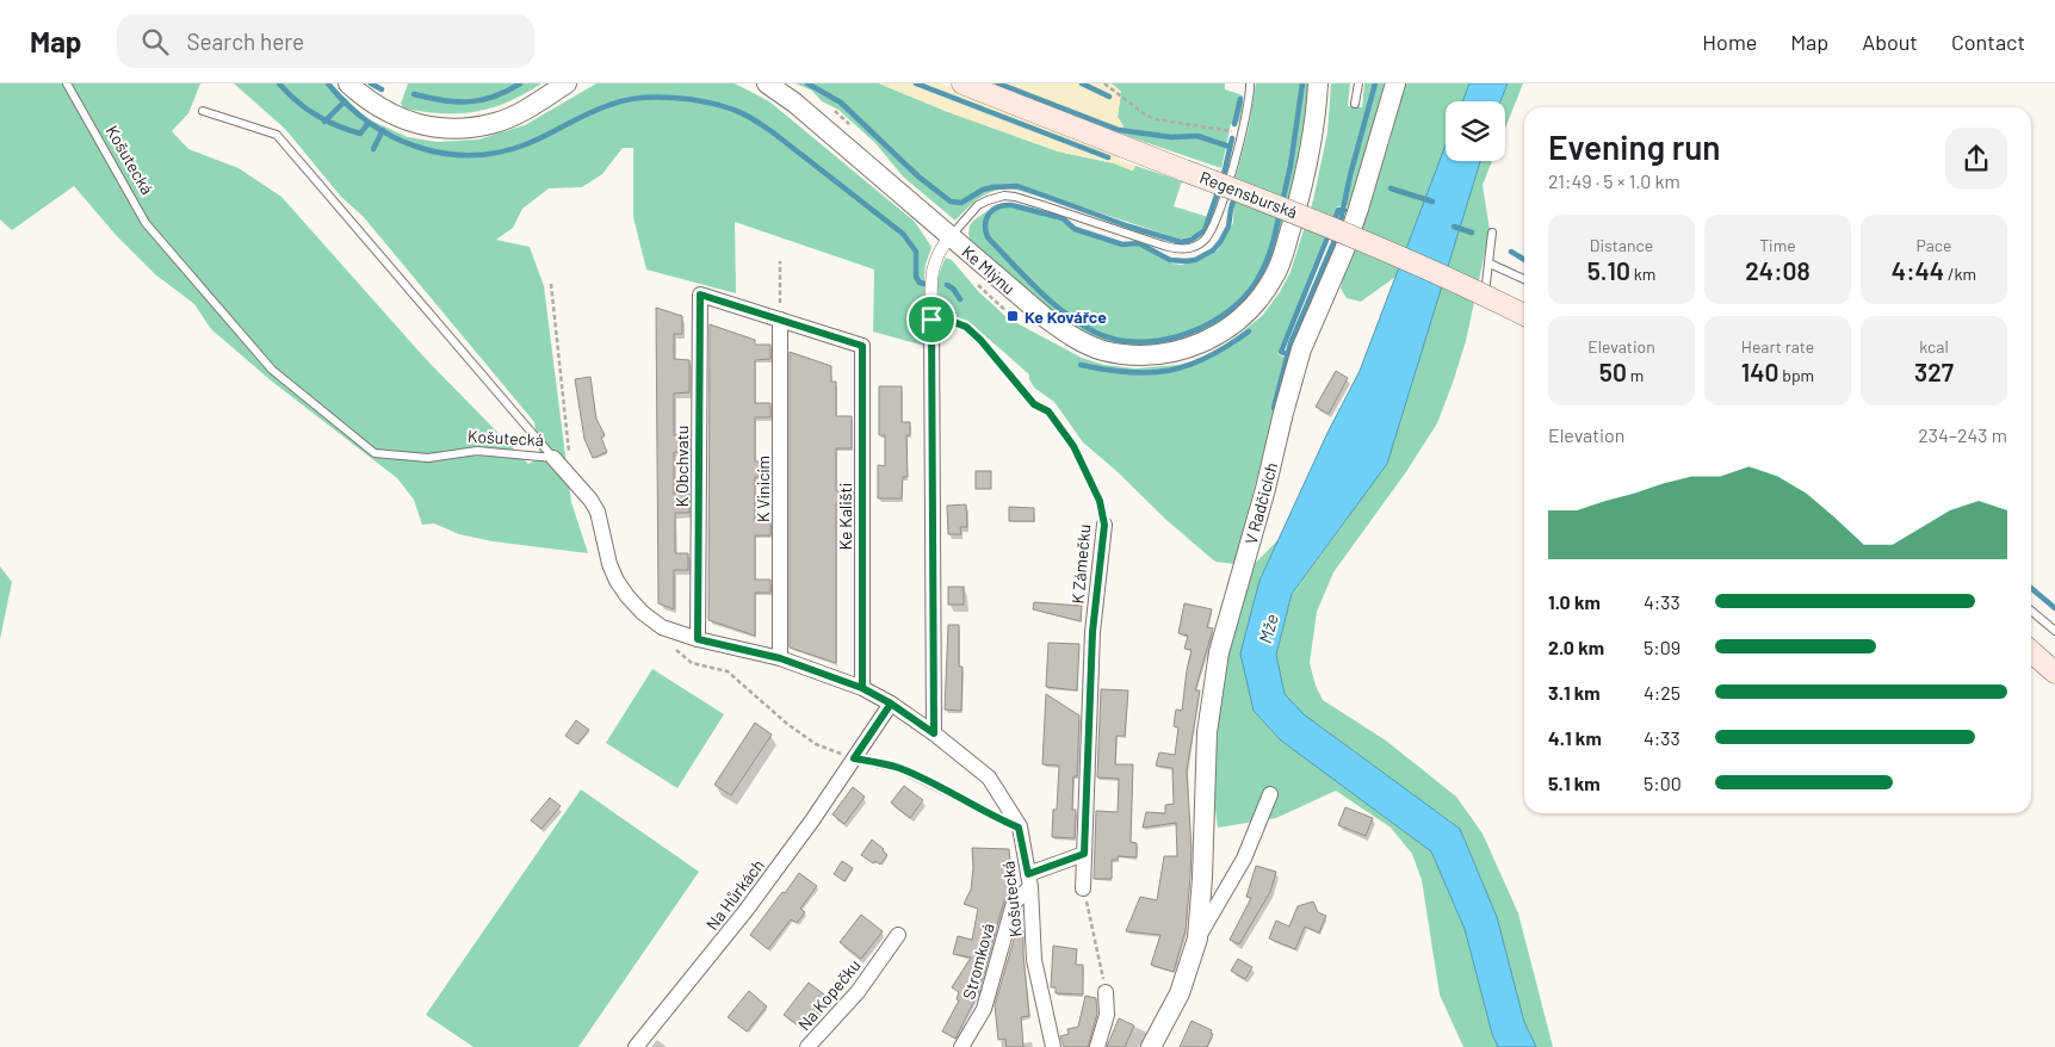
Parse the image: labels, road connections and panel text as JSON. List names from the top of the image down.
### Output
{
  "streets": {
    "main road": ["Regensburská"],
    "street": [
      "Košutecká",
      "Ke Mlýnu",
      "K Obchvatu",
      "K Vinicím",
      "V Radčicích",
      "Ke Kališti",
      "K Zámečku",
      "Na Hůrkách",
      "Stromková",
      "Na Kopečku"
    ]
  },
  "crossings": [
    ["Košutecká", "K Obchvatu"],
    ["Košutecká", "K Vinicím"],
    ["Košutecká", "Ke Kališti"],
    ["Košutecká", "Na Hůrkách"],
    ["Košutecká", "Stromková"],
    ["K Obchvatu", "K Vinicím"],
    ["K Obchvatu", "Ke Kališti"],
    ["K Vinicím", "Ke Kališti"]
  ],
  "water": ["Mže"],
  "places": {
    "transit": ["Ke Kovářce"]
  },
  "page": {
    "header": "Map",
    "search": "Search here",
    "nav": [
      "Home",
      "Map",
      "About",
      "Contact"
    ],
    "heading": ["Evening run", "21:49 · 5 × 1.0 km"],
    "stats": [
      ["Distance", "5.10 km"],
      ["Time", "24:08"],
      ["Pace", "4:44 /km"],
      ["Elevation", "50 m"],
      ["Heart rate", "140 bpm"],
      ["kcal", "327"]
    ],
    "chart": ["Elevation", "234–243 m"],
    "list": [
      {
        "name": "1.0 km",
        "note": "4:33"
      },
      {
        "name": "2.0 km",
        "note": "5:09"
      },
      {
        "name": "3.1 km",
        "note": "4:25"
      },
      {
        "name": "4.1 km",
        "note": "4:33"
      },
      {
        "name": "5.1 km",
        "note": "5:00"
      }
    ]
  }
}
